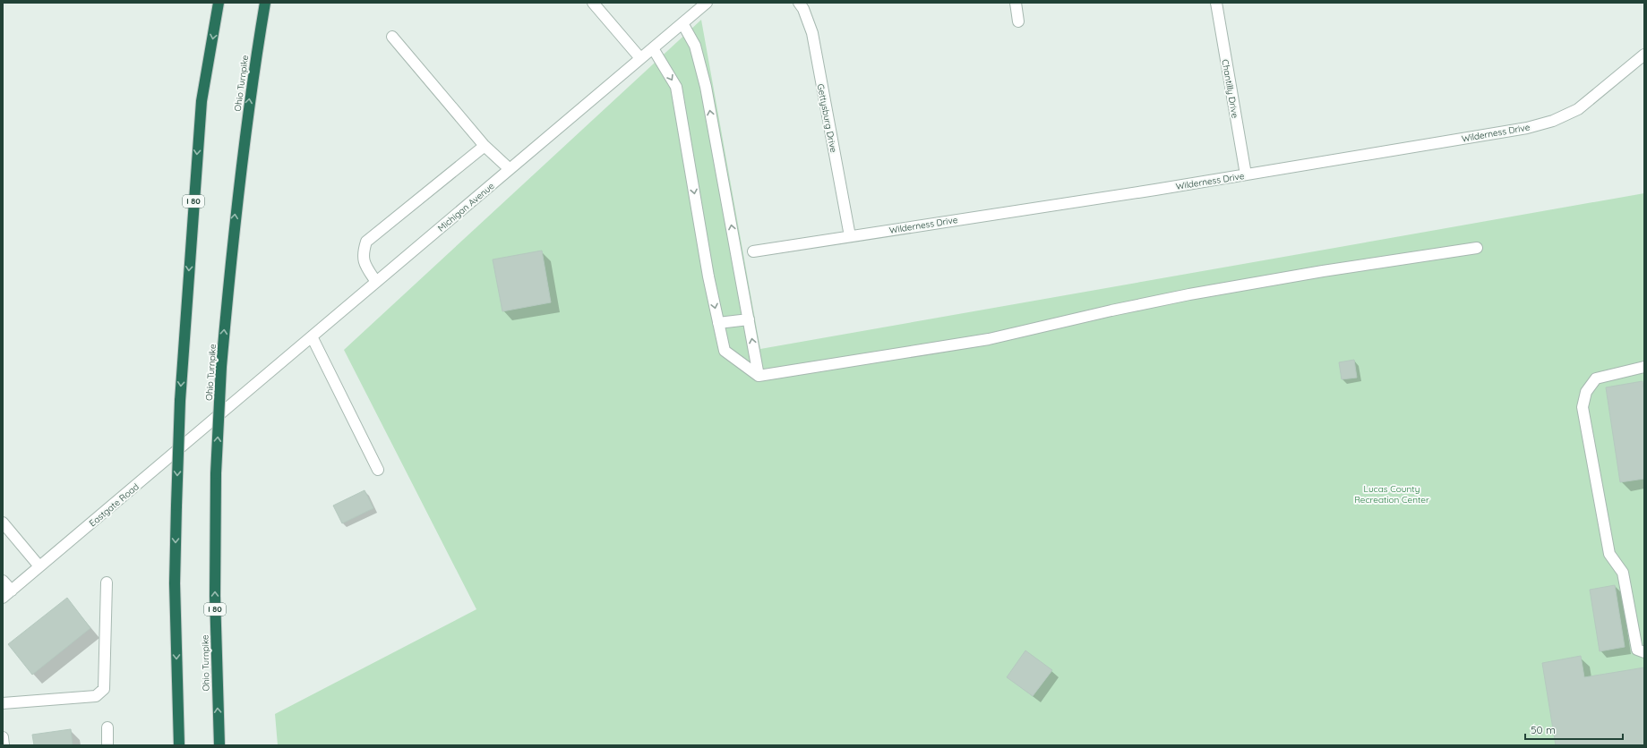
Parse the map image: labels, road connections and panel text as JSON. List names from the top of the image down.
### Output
{
  "streets": {
    "highway": ["Ohio Turnpike", "I 80"],
    "street": [
      "Chantilly Drive",
      "Gettysburg Drive",
      "Wilderness Drive",
      "Michigan Avenue",
      "Eastgate Road"
    ]
  },
  "crossings": [
    ["Chantilly Drive", "Wilderness Drive"],
    ["Gettysburg Drive", "Wilderness Drive"],
    ["Michigan Avenue", "Eastgate Road"]
  ],
  "parks": ["Lucas County Recreation Center"],
  "scale_bar": "50 m"
}
